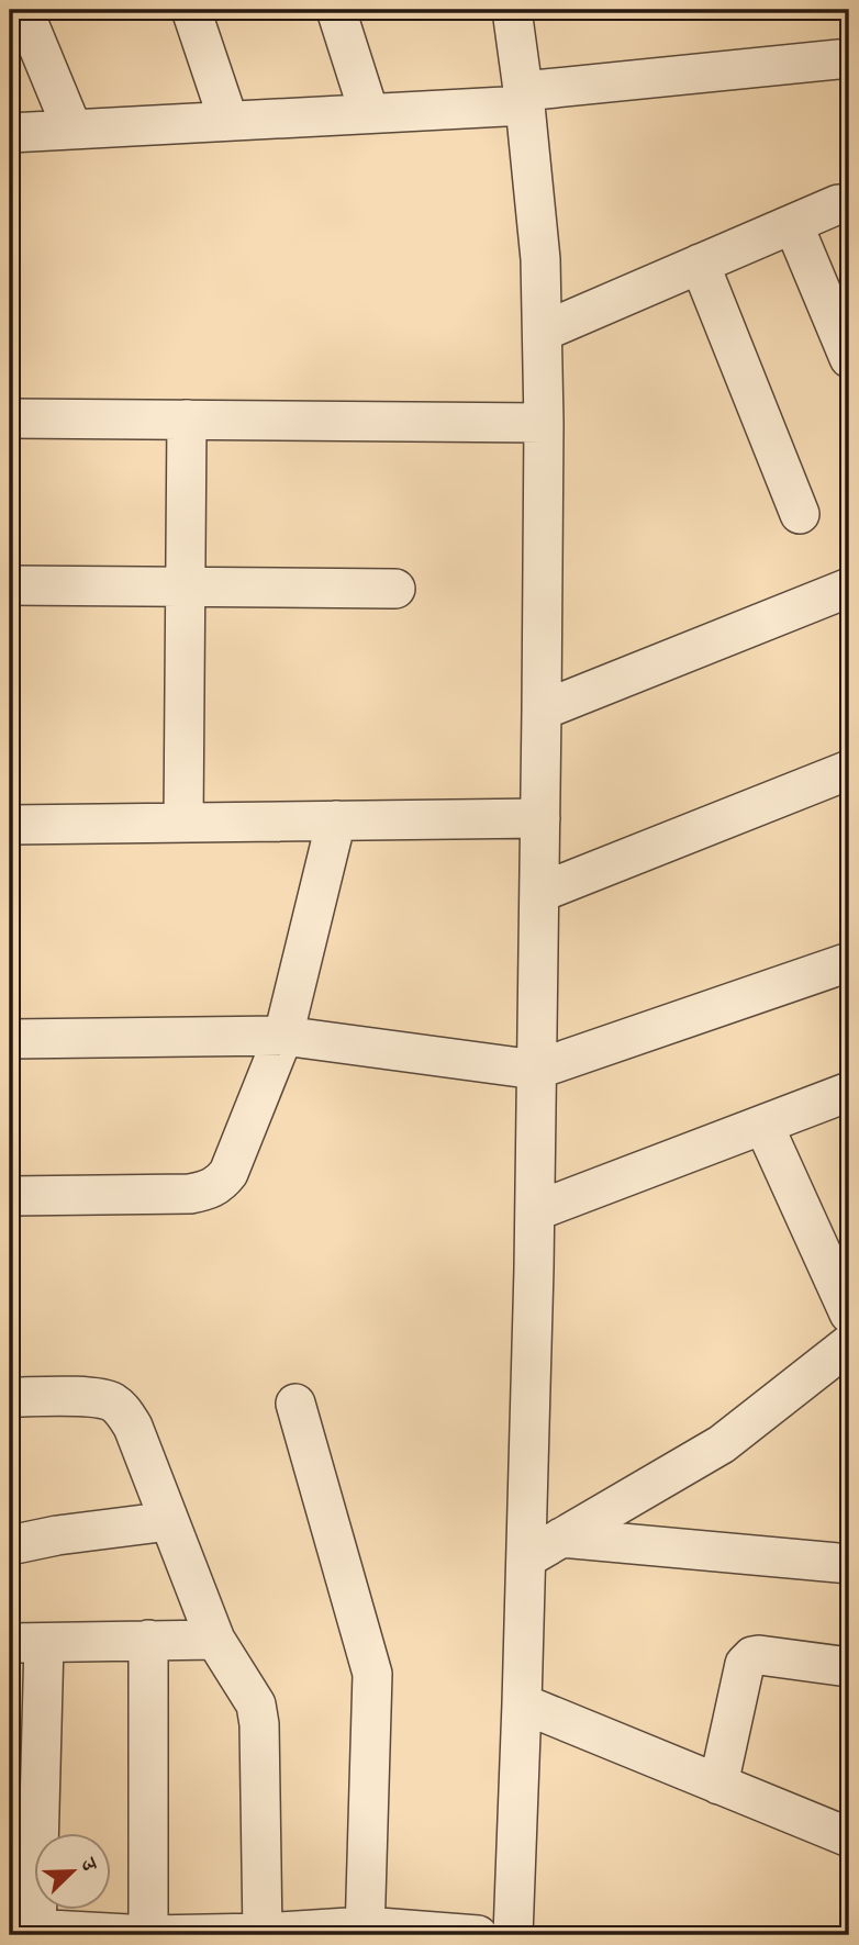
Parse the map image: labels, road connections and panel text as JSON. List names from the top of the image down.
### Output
{
  "north": "top right"
}
